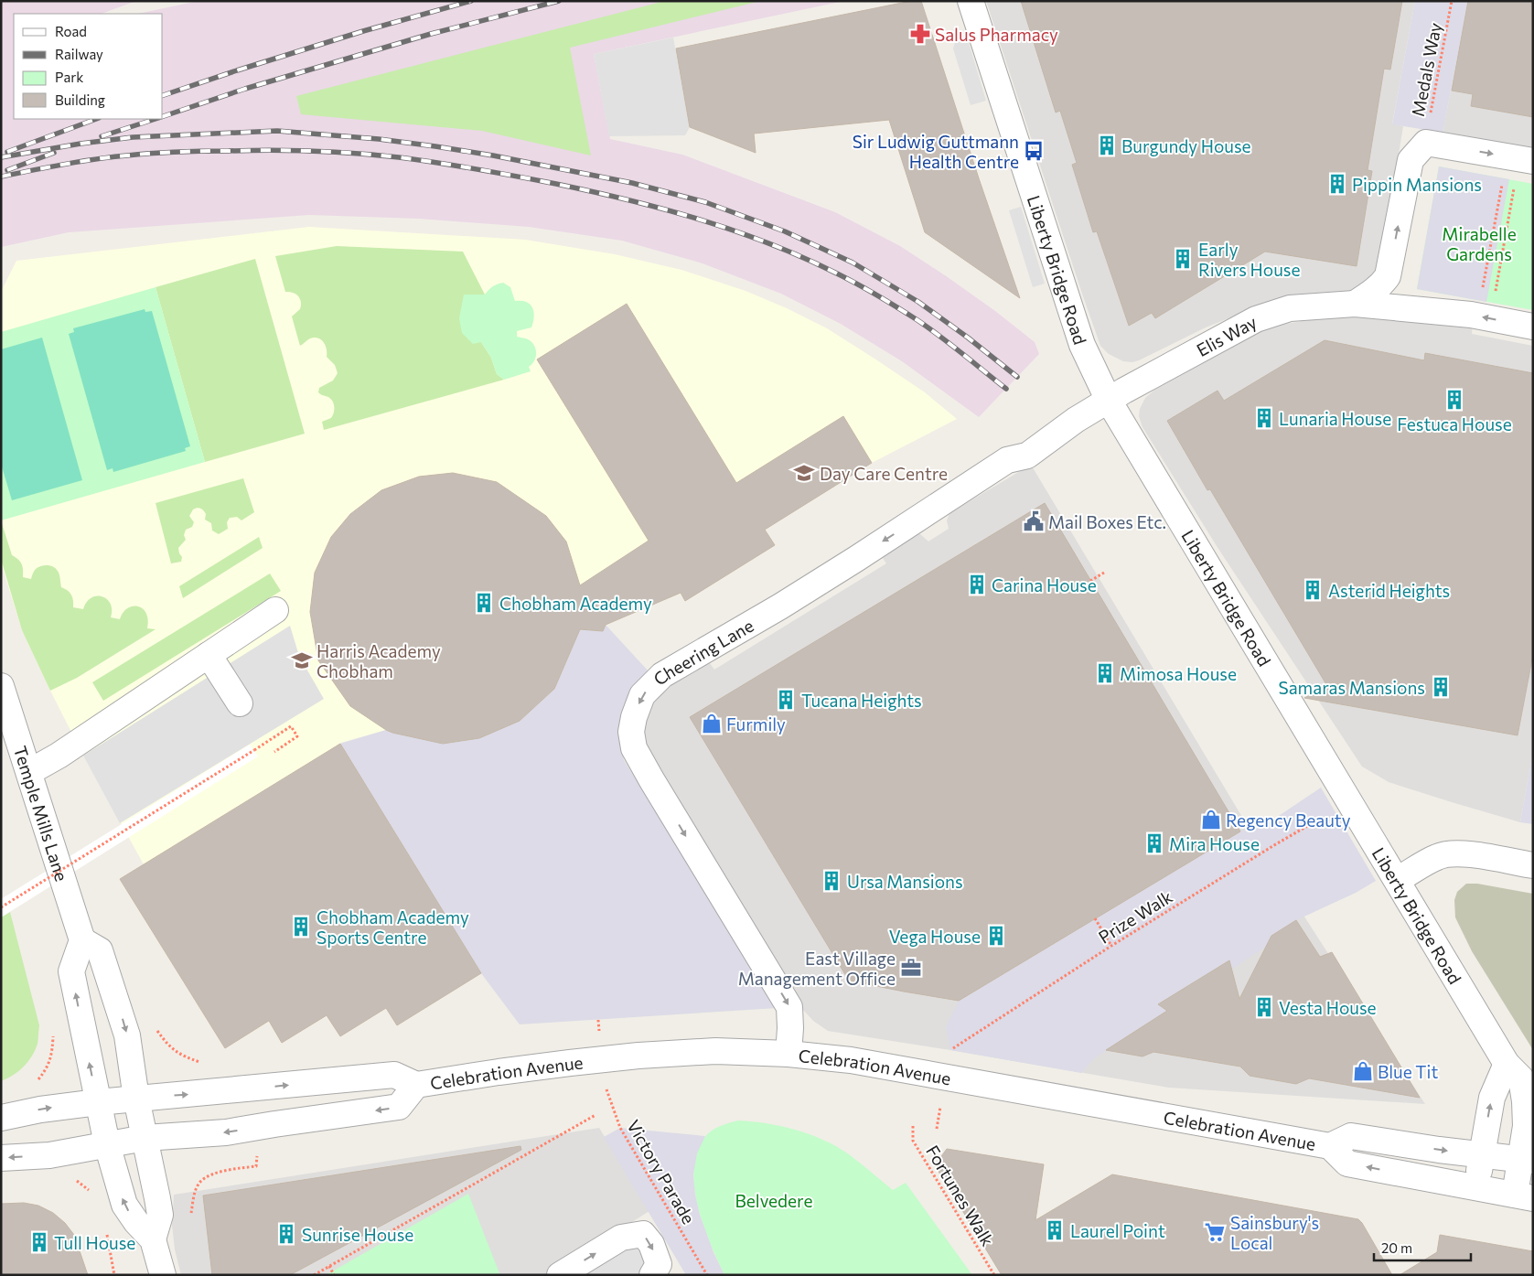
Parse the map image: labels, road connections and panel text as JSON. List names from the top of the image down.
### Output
{
  "streets": {
    "street": [
      "Liberty Bridge Road",
      "Elis Way",
      "Cheering Lane",
      "Temple Mills Lane",
      "Celebration Avenue"
    ],
    "path": [
      "Medals Way",
      "Prize Walk",
      "Victory Parade",
      "Fortunes Walk"
    ]
  },
  "crossings": [
    ["Liberty Bridge Road", "Elis Way"],
    ["Liberty Bridge Road", "Cheering Lane"],
    ["Liberty Bridge Road", "Celebration Avenue"],
    ["Elis Way", "Cheering Lane"],
    ["Cheering Lane", "Celebration Avenue"]
  ],
  "parks": ["Mirabelle Gardens", "Belvedere"],
  "places": {
    "pharmacy": ["Salus Pharmacy"],
    "building": [
      "Burgundy House",
      "Pippin Mansions",
      "Early Rivers House",
      "Festuca House",
      "Lunaria House",
      "Carina House",
      "Asterid Heights",
      "Chobham Academy",
      "Mimosa House",
      "Samaras Mansions",
      "Tucana Heights",
      "Mira House",
      "Ursa Mansions",
      "Chobham Academy Sports Centre",
      "Vega House",
      "Vesta House",
      "Laurel Point",
      "Sunrise House",
      "Tull House"
    ],
    "bus stop": ["Sir Ludwig Guttmann Health Centre"],
    "school or university": ["Day Care Centre", "Harris Academy Chobham"],
    "public building": ["Mail Boxes Etc."],
    "shop": ["Furmily", "Regency Beauty", "Blue Tit"],
    "office": ["East Village Management Office"],
    "supermarket": ["Sainsbury's Local"]
  },
  "legend": [
    "Road",
    "Railway",
    "Park",
    "Building"
  ],
  "scale_bar": "20 m"
}
